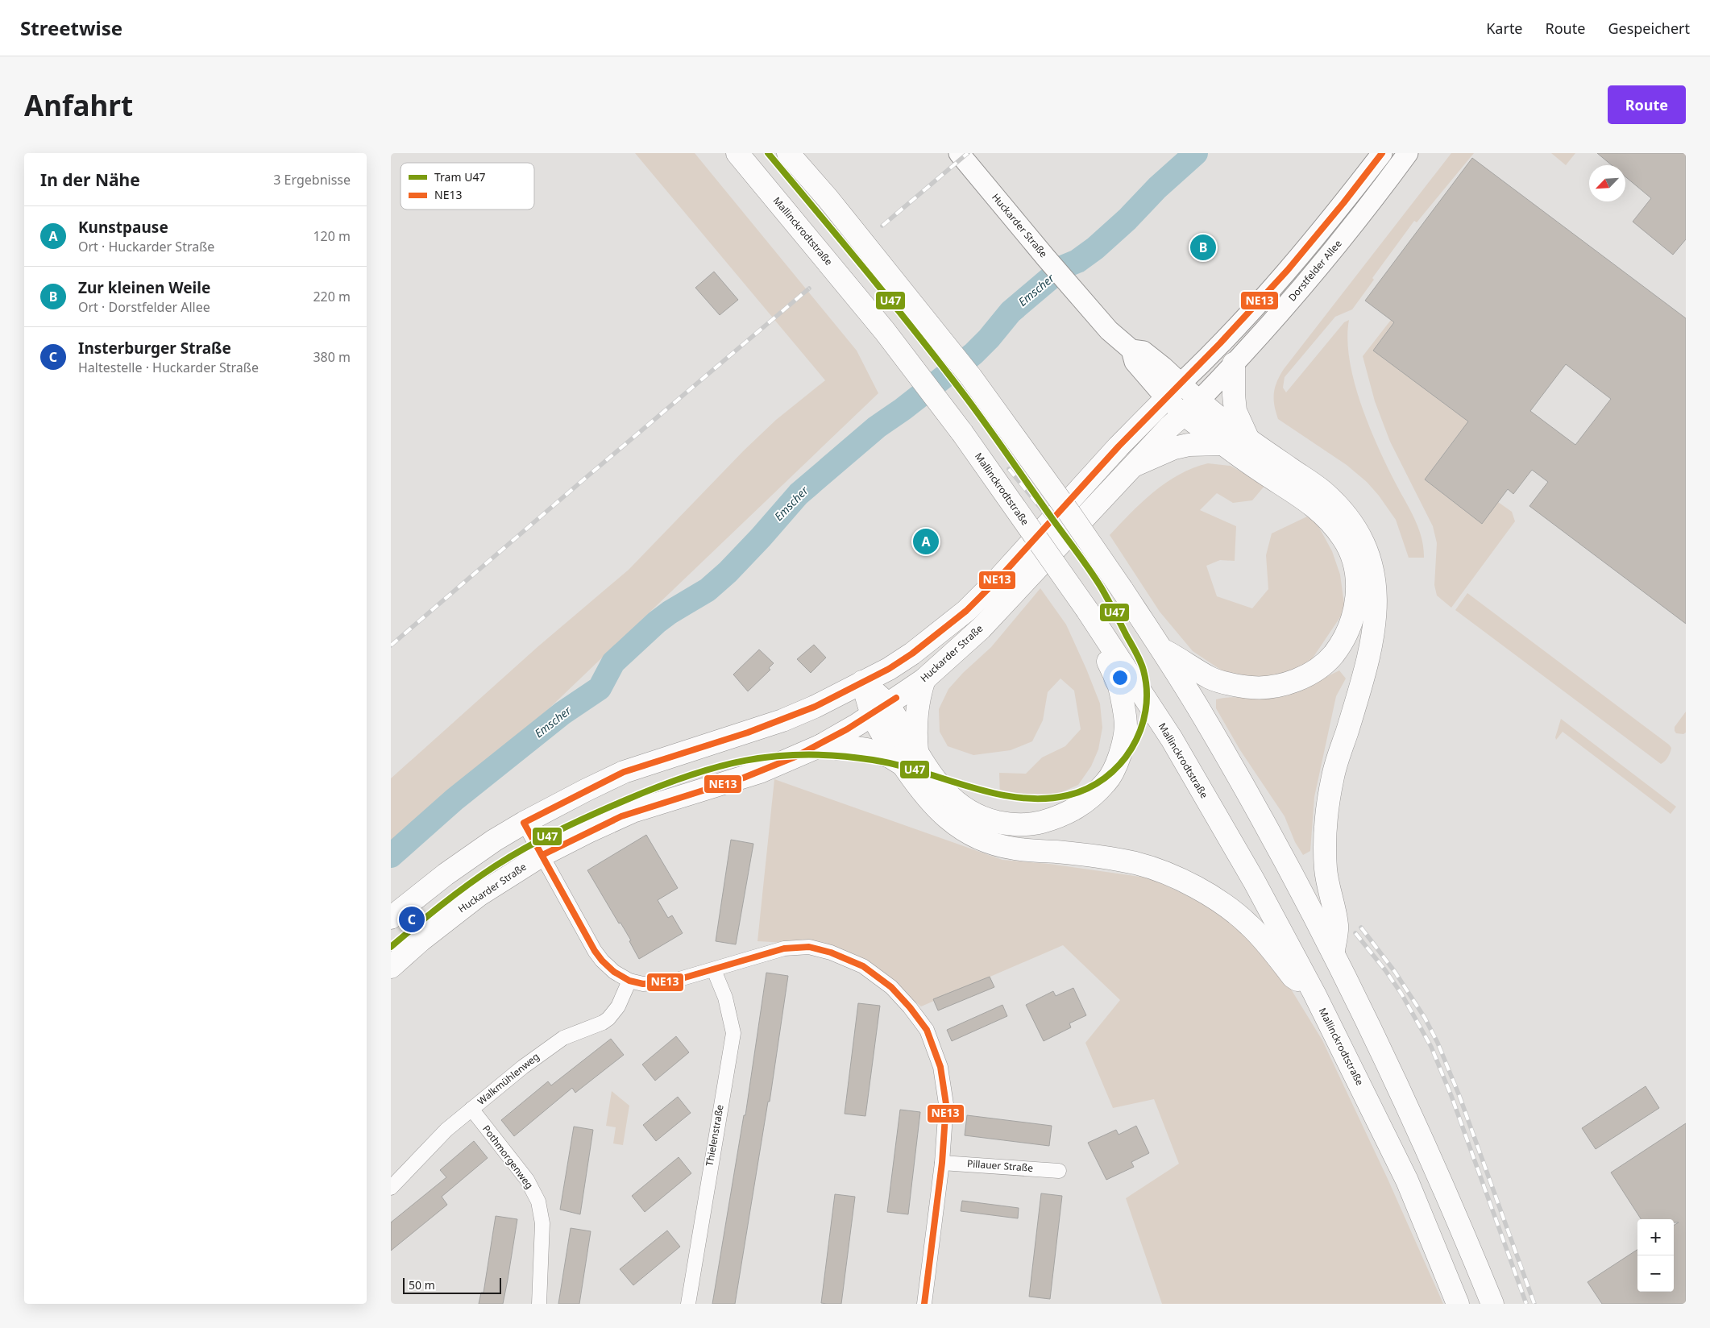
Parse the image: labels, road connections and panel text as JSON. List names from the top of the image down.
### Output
{
  "streets": {
    "main road": ["Huckarder Straße", "Mallinckrodtstraße", "Dorstfelder Allee"],
    "street": [
      "Walkmühlenweg",
      "Thielenstraße",
      "Pothmorgenweg",
      "Pillauer Straße"
    ]
  },
  "crossings": [
    ["Huckarder Straße", "Dorstfelder Allee"],
    ["Walkmühlenweg", "Pothmorgenweg"]
  ],
  "water": ["Emscher"],
  "lines": ["tram line U47", "transit line NE13"],
  "legend": ["Tram U47", "NE13"],
  "scale_bar": "50 m",
  "north": "bottom left",
  "page": {
    "header": "Streetwise",
    "nav": ["Karte", "Route", "Gespeichert"],
    "buttons": "Route",
    "title": "Anfahrt",
    "heading": ["In der Nähe", "3 Ergebnisse"],
    "list": [
      {
        "mark": "A",
        "name": "Kunstpause",
        "note": "Ort · Huckarder Straße",
        "value": "120 m"
      },
      {
        "mark": "B",
        "name": "Zur kleinen Weile",
        "note": "Ort · Dorstfelder Allee",
        "value": "220 m"
      },
      {
        "mark": "C",
        "name": "Insterburger Straße",
        "note": "Haltestelle · Huckarder Straße",
        "value": "380 m"
      }
    ],
    "pins": ["B", "A", "C"],
    "map_buttons": ["+", "−"],
    "scale": "50 m"
  }
}
